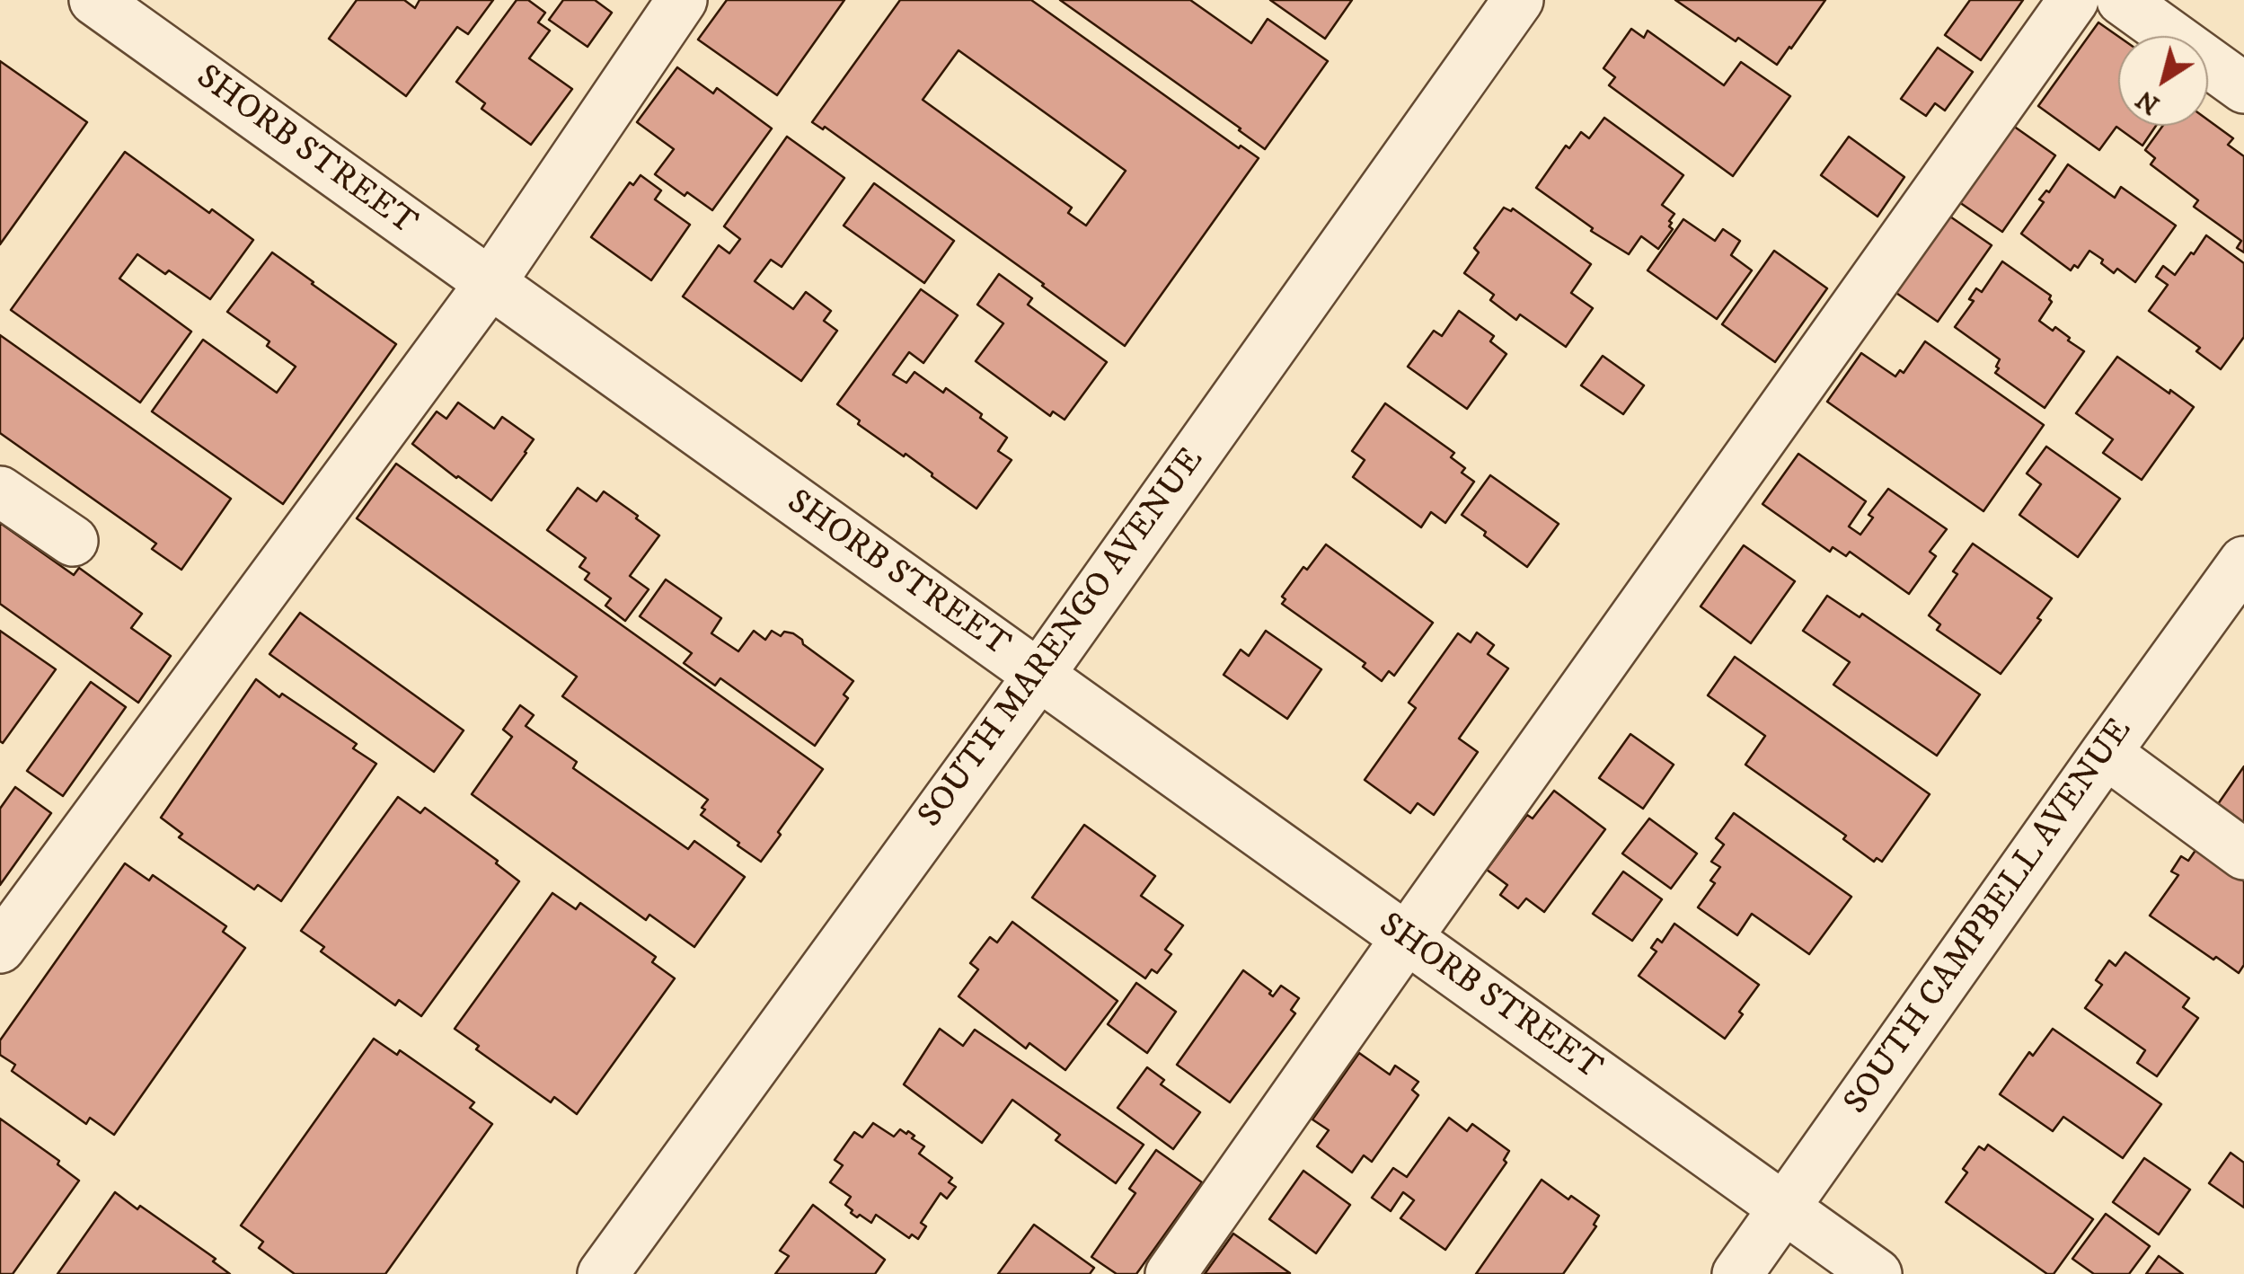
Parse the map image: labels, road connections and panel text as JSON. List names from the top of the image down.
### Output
{
  "streets": {
    "street": ["SHORB STREET", "SOUTH MARENGO AVENUE", "SOUTH CAMPBELL AVENUE"]
  },
  "crossings": [
    ["SHORB STREET", "SOUTH MARENGO AVENUE"],
    ["SHORB STREET", "SOUTH CAMPBELL AVENUE"]
  ],
  "north": "bottom left"
}
